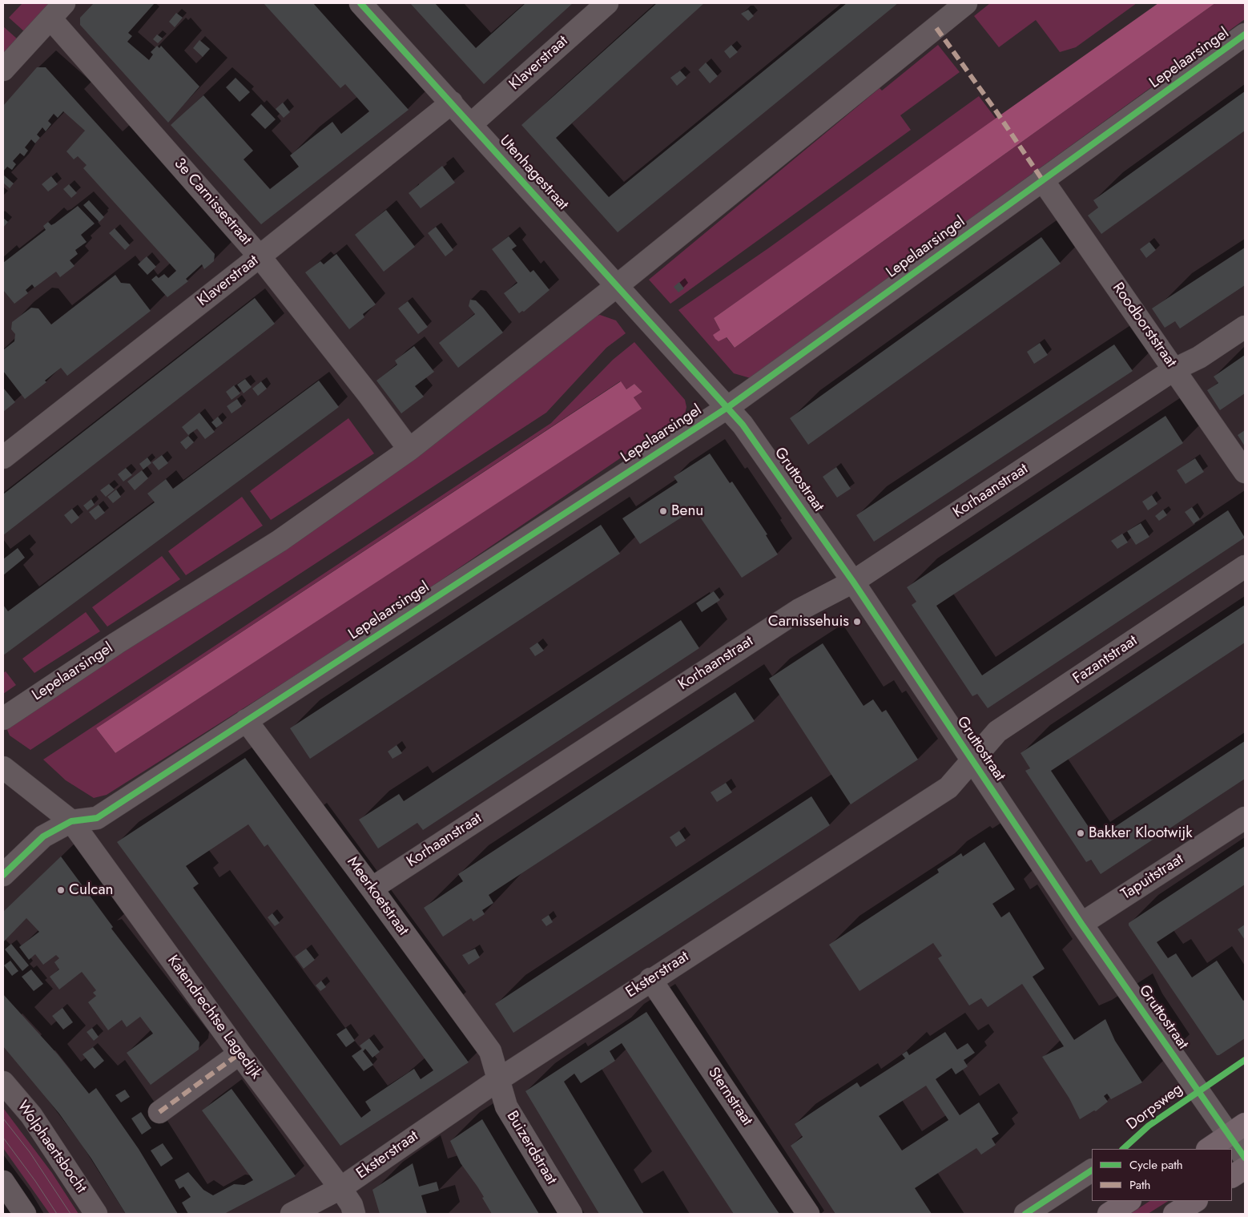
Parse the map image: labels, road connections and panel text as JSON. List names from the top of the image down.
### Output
{
  "streets": {
    "street": [
      "Lepelaarsingel",
      "Klaverstraat",
      "Utenhagestraat",
      "3e Carnissestraat",
      "Roodborststraat",
      "Gruttostraat",
      "Korhaanstraat",
      "Fazantstraat",
      "Tapuitstraat",
      "Meerkoetstraat",
      "Eksterstraat",
      "Katendrechtse Lagedijk",
      "Sternstraat",
      "Wolphaertsbocht",
      "Buizerdstraat"
    ],
    "cycle path": ["Dorpsweg"]
  },
  "crossings": [
    ["Lepelaarsingel", "Utenhagestraat"],
    ["Lepelaarsingel", "3e Carnissestraat"],
    ["Lepelaarsingel", "Roodborststraat"],
    ["Lepelaarsingel", "Gruttostraat"],
    ["Lepelaarsingel", "Meerkoetstraat"],
    ["Lepelaarsingel", "Katendrechtse Lagedijk"],
    ["Klaverstraat", "Utenhagestraat"],
    ["Klaverstraat", "3e Carnissestraat"],
    ["Utenhagestraat", "Gruttostraat"],
    ["Roodborststraat", "Korhaanstraat"],
    ["Gruttostraat", "Korhaanstraat"],
    ["Gruttostraat", "Fazantstraat"],
    ["Gruttostraat", "Tapuitstraat"],
    ["Gruttostraat", "Eksterstraat"],
    ["Korhaanstraat", "Meerkoetstraat"],
    ["Fazantstraat", "Eksterstraat"],
    ["Meerkoetstraat", "Eksterstraat"],
    ["Meerkoetstraat", "Buizerdstraat"],
    ["Eksterstraat", "Katendrechtse Lagedijk"],
    ["Eksterstraat", "Sternstraat"],
    ["Eksterstraat", "Buizerdstraat"]
  ],
  "places": [
    "Benu",
    "Carnissehuis",
    "Bakker Klootwijk",
    "Culcan"
  ],
  "legend": ["Cycle path", "Path"]
}
